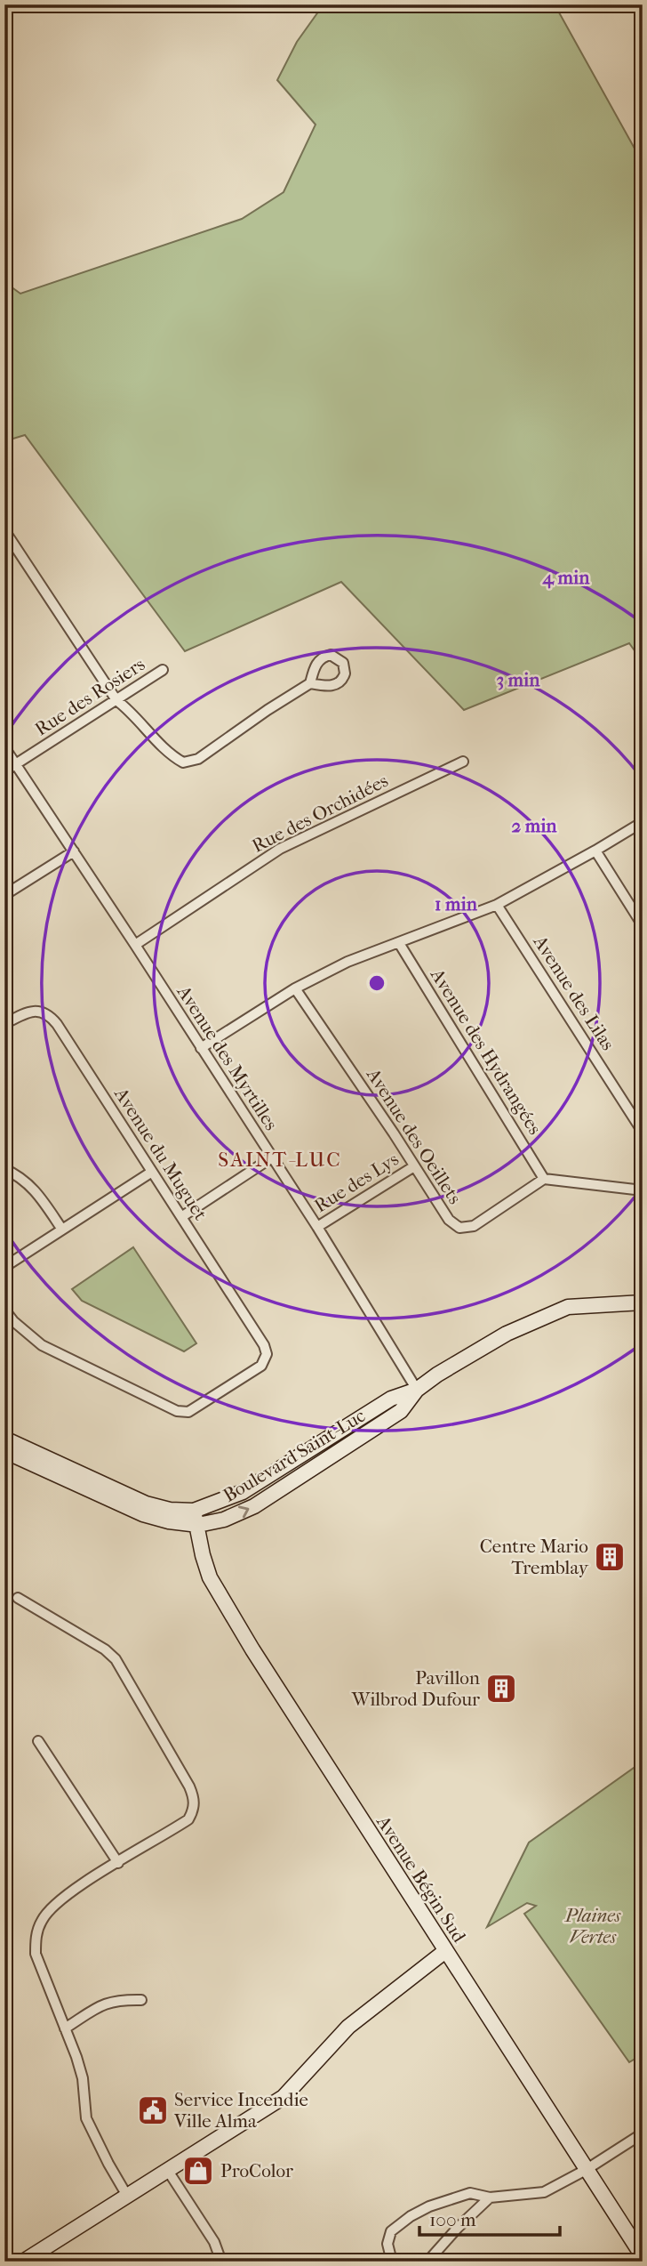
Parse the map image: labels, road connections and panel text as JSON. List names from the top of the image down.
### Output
{
  "streets": {
    "street": [
      "Rue des Rosiers",
      "Rue des Orchidées",
      "Avenue des Lilas",
      "Avenue des Hydrangées",
      "Avenue des Myrtilles",
      "Avenue des Oeillets",
      "Avenue du Muguet",
      "Rue des Lys",
      "Boulevard Saint-Luc",
      "Avenue Bégin Sud"
    ]
  },
  "crossings": [
    ["Rue des Rosiers", "Avenue des Myrtilles"],
    ["Rue des Orchidées", "Avenue des Myrtilles"],
    ["Avenue des Hydrangées", "Avenue des Oeillets"],
    ["Avenue des Myrtilles", "Rue des Lys"],
    ["Avenue des Myrtilles", "Boulevard Saint-Luc"],
    ["Avenue des Oeillets", "Rue des Lys"],
    ["Boulevard Saint-Luc", "Avenue Bégin Sud"]
  ],
  "districts": ["SAINT-LUC"],
  "parks": ["Plaines Vertes"],
  "places": {
    "building": ["Centre Mario Tremblay", "Pavillon Wilbrod Dufour"],
    "public building": ["Service Incendie Ville Alma"],
    "shop": ["ProColor"]
  },
  "scale_bar": "100 m",
  "rings": [
    "4 min",
    "3 min",
    "2 min",
    "1 min"
  ]
}
